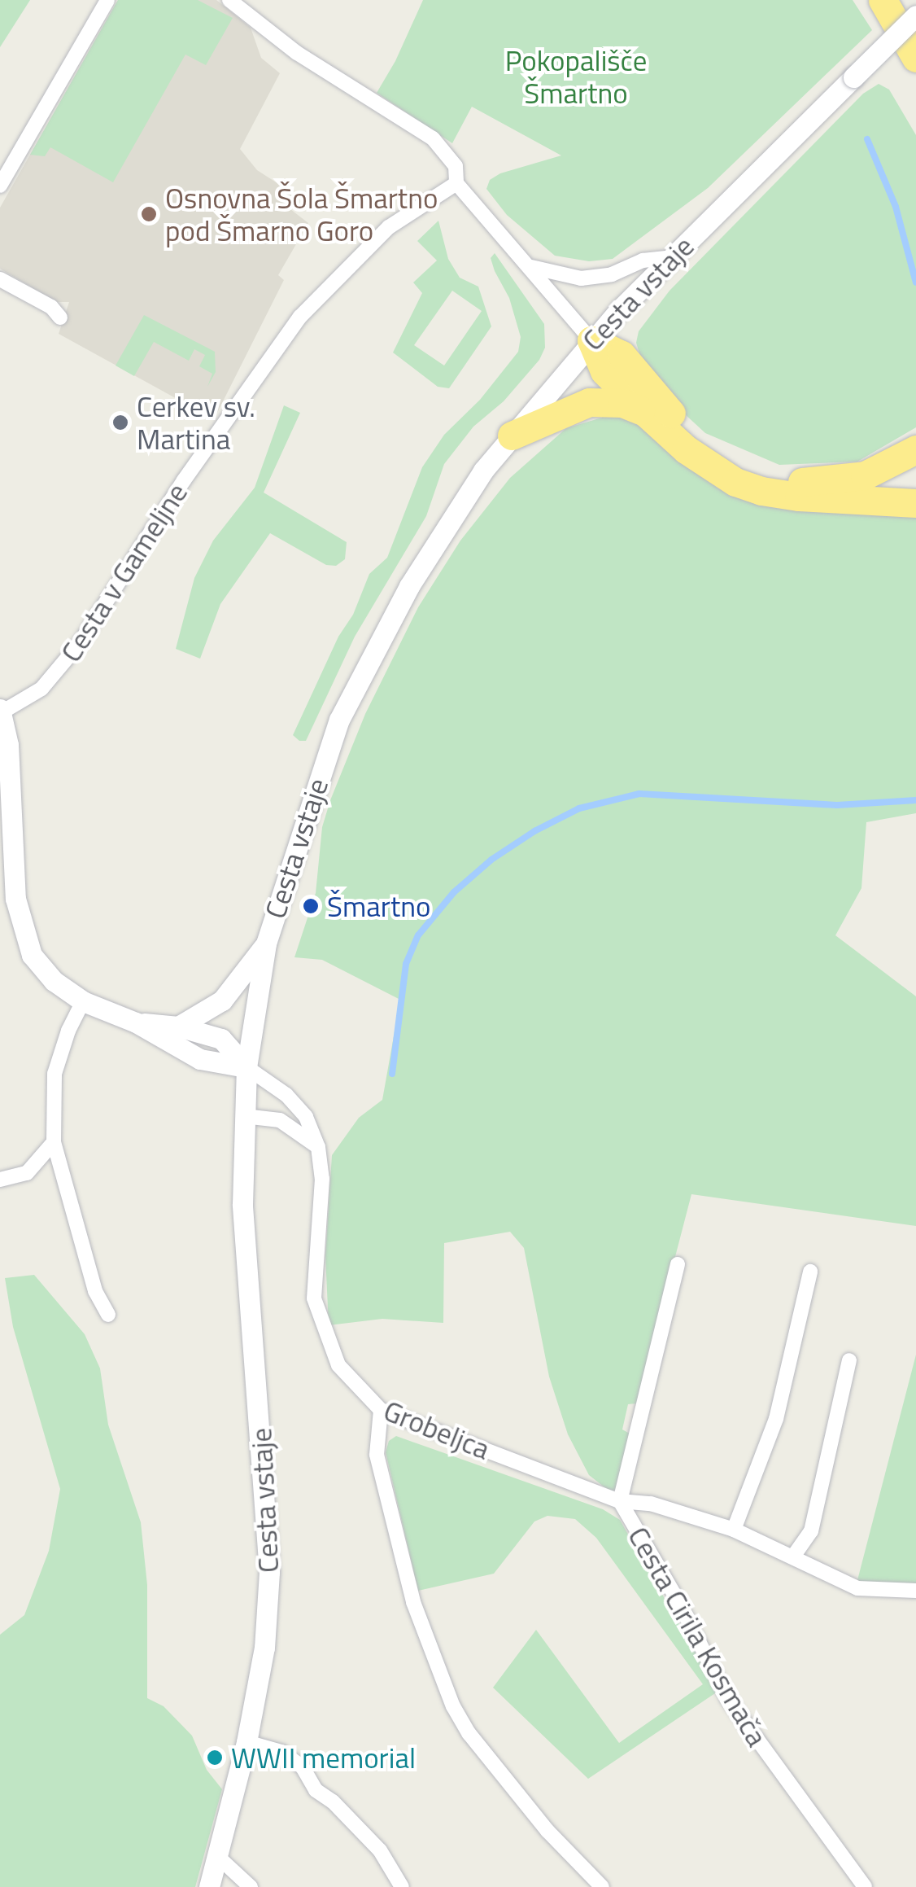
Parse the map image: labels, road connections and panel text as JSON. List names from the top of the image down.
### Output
{
  "streets": {
    "main road": ["Cesta vstaje"],
    "street": ["Cesta v Gameljne", "Grobeljca", "Cesta Cirila Kosmača"]
  },
  "crossings": [
    ["Cesta vstaje", "Grobeljca"],
    ["Grobeljca", "Cesta Cirila Kosmača"]
  ],
  "parks": ["Pokopališče Šmartno"],
  "places": [
    "Osnovna Šola Šmartno pod Šmarno Goro",
    "Cerkev sv. Martina",
    "Šmartno",
    "WWII memorial"
  ]
}
